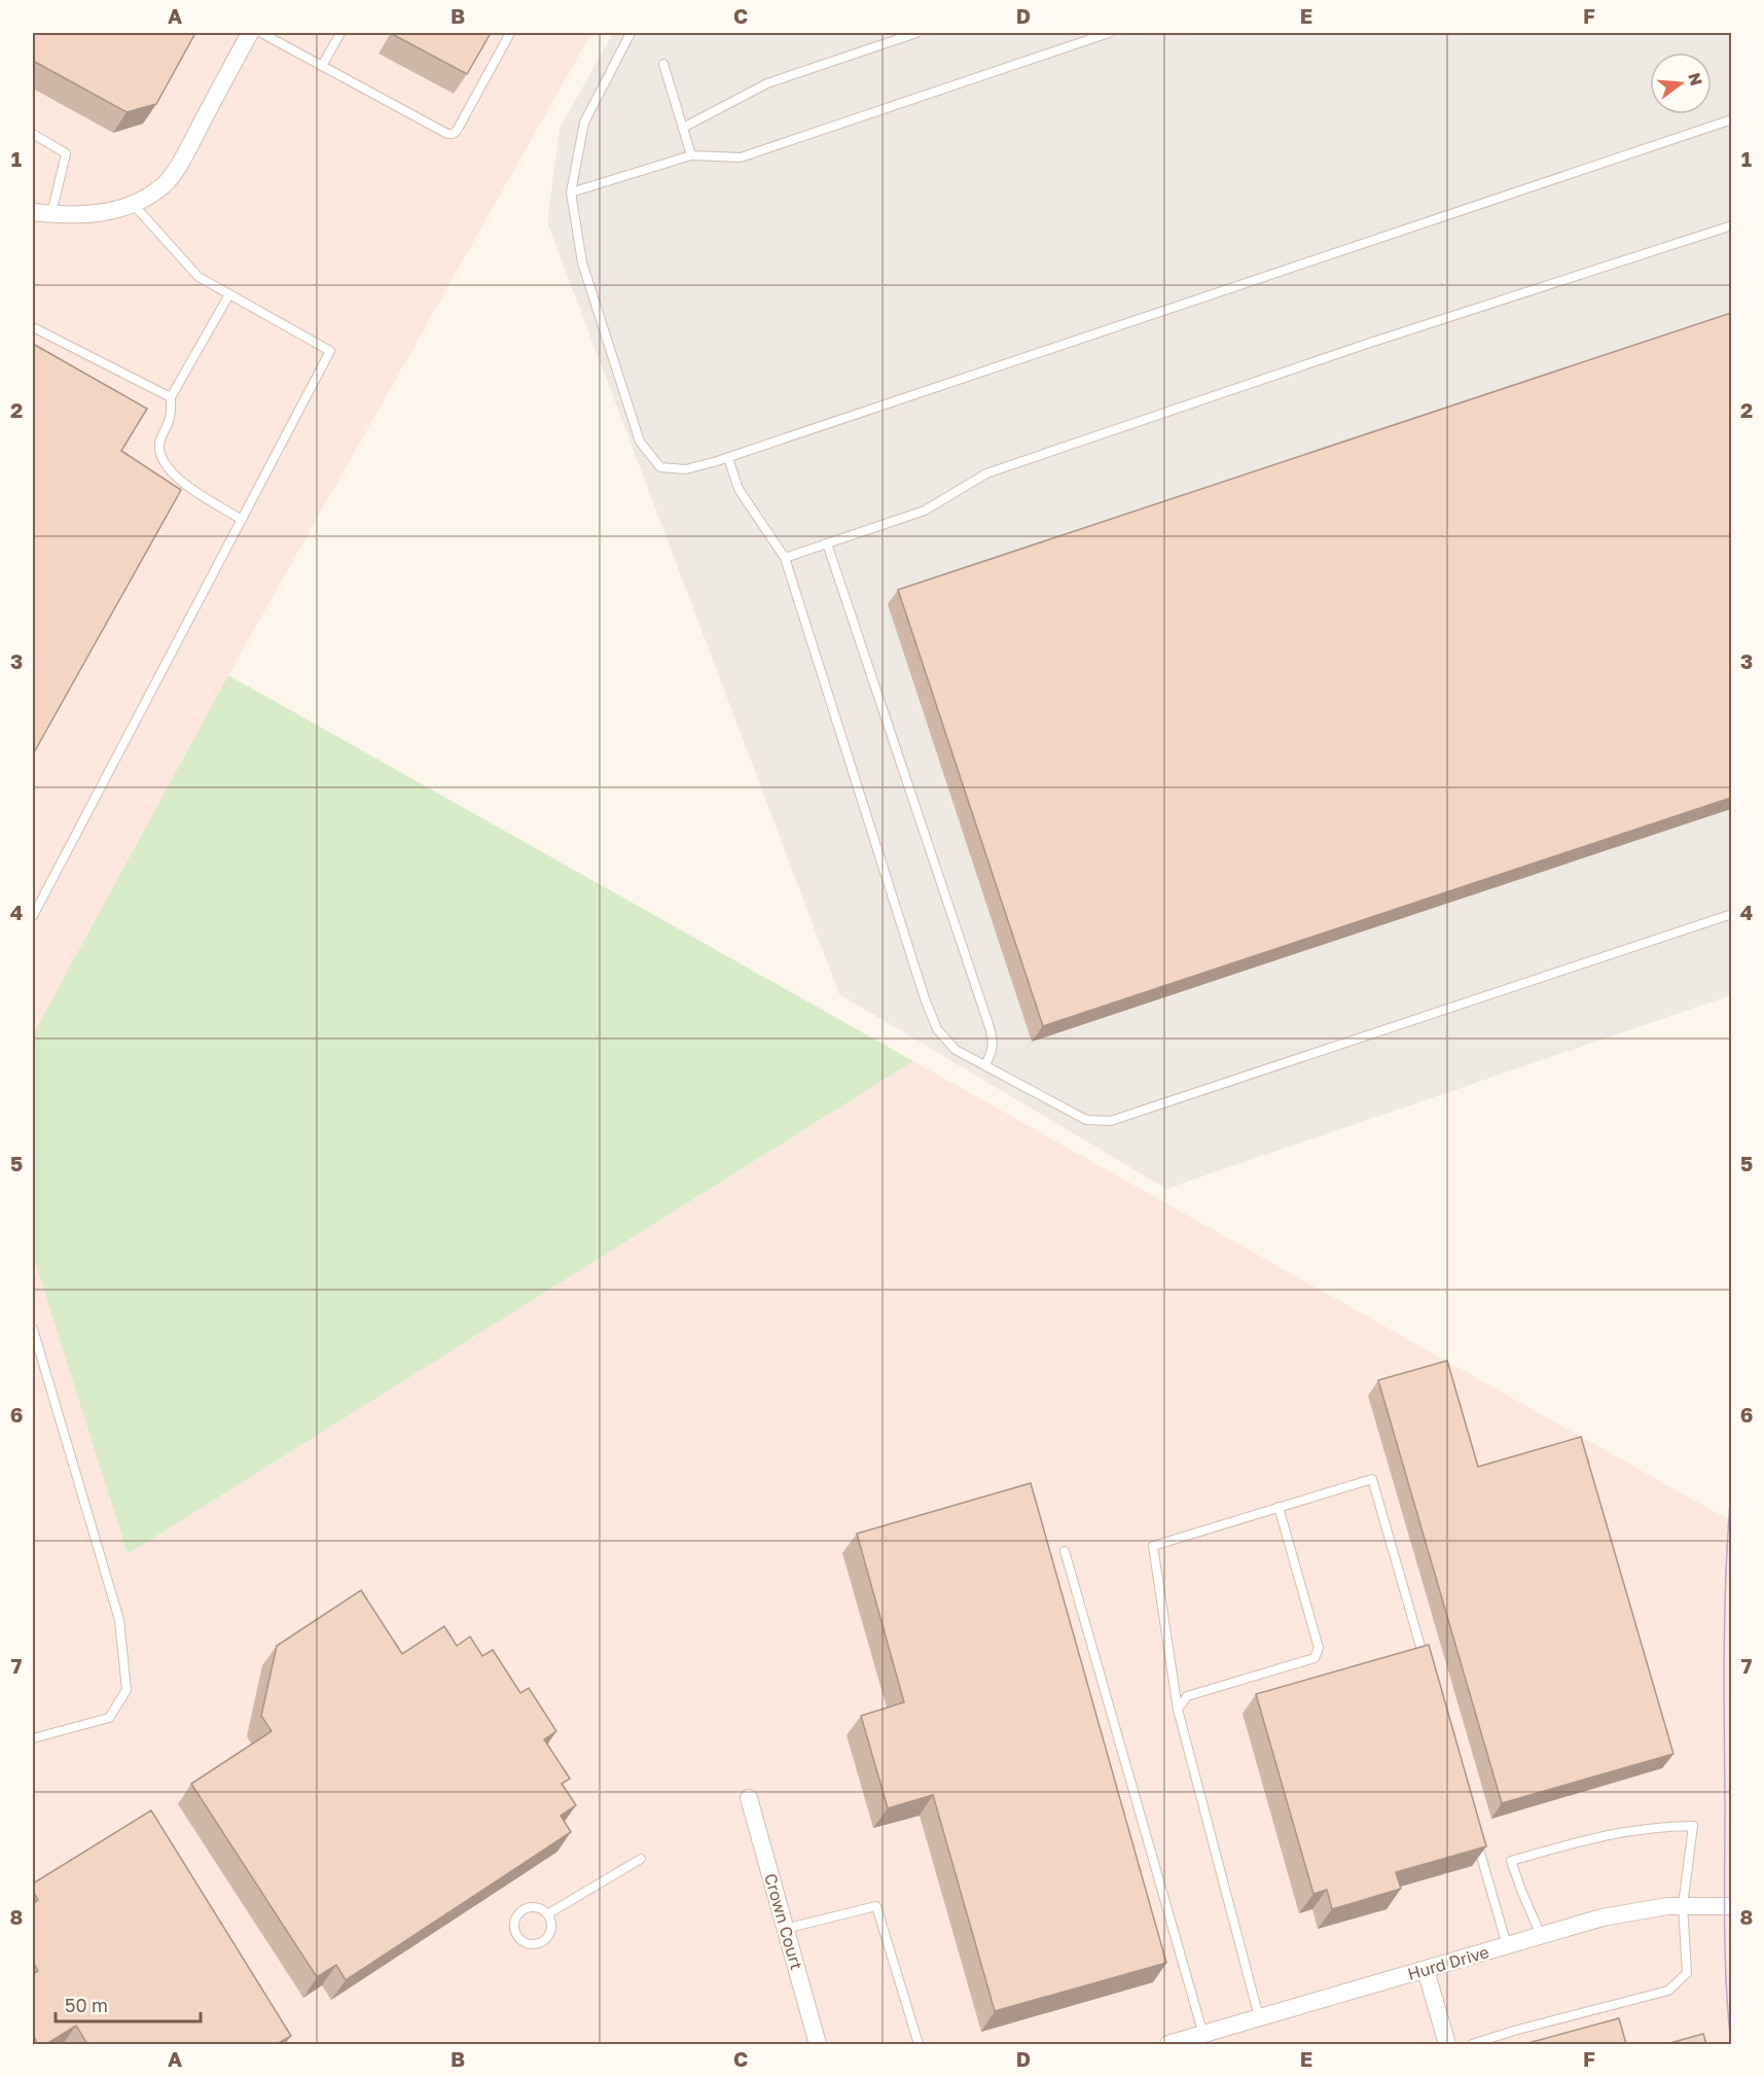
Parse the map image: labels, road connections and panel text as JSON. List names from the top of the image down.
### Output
{
  "streets": {
    "street": ["Crown Court", "Hurd Drive"]
  },
  "scale_bar": "50 m",
  "north": "right",
  "grid": {
    "columns": [
      "A",
      "B",
      "C",
      "D",
      "E",
      "F"
    ],
    "rows": [
      "1",
      "2",
      "3",
      "4",
      "5",
      "6",
      "7",
      "8"
    ]
  }
}
